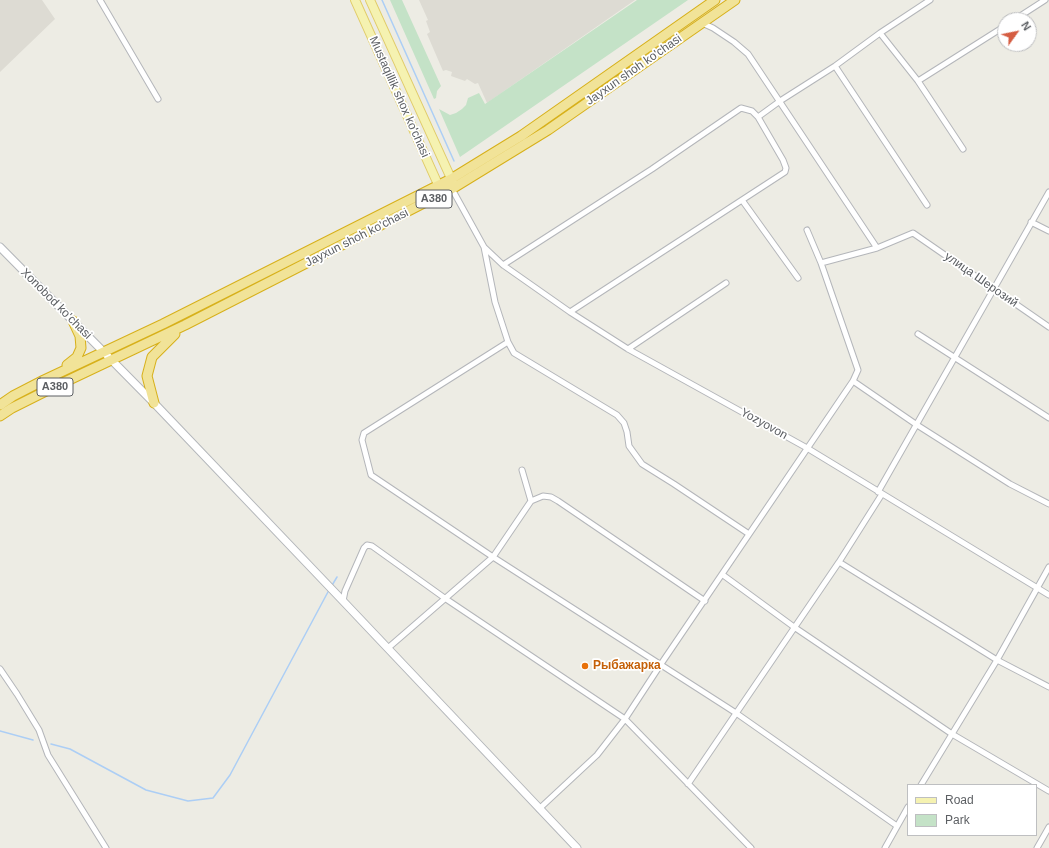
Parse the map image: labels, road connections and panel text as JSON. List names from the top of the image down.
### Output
{
  "streets": {
    "highway": ["Jayxun shoh ko'chasi", "A380"],
    "main road": ["Mustaqillik shox ko'chasi", "Xonobod ko'chasi"],
    "street": ["улица Шерозий", "Yozyovon"]
  },
  "crossings": [
    ["Jayxun shoh ko'chasi", "Mustaqillik shox ko'chasi"],
    ["Jayxun shoh ko'chasi", "Xonobod ko'chasi"]
  ],
  "places": ["Рыбажарка"],
  "legend": ["Road", "Park"],
  "north": "top right"
}
